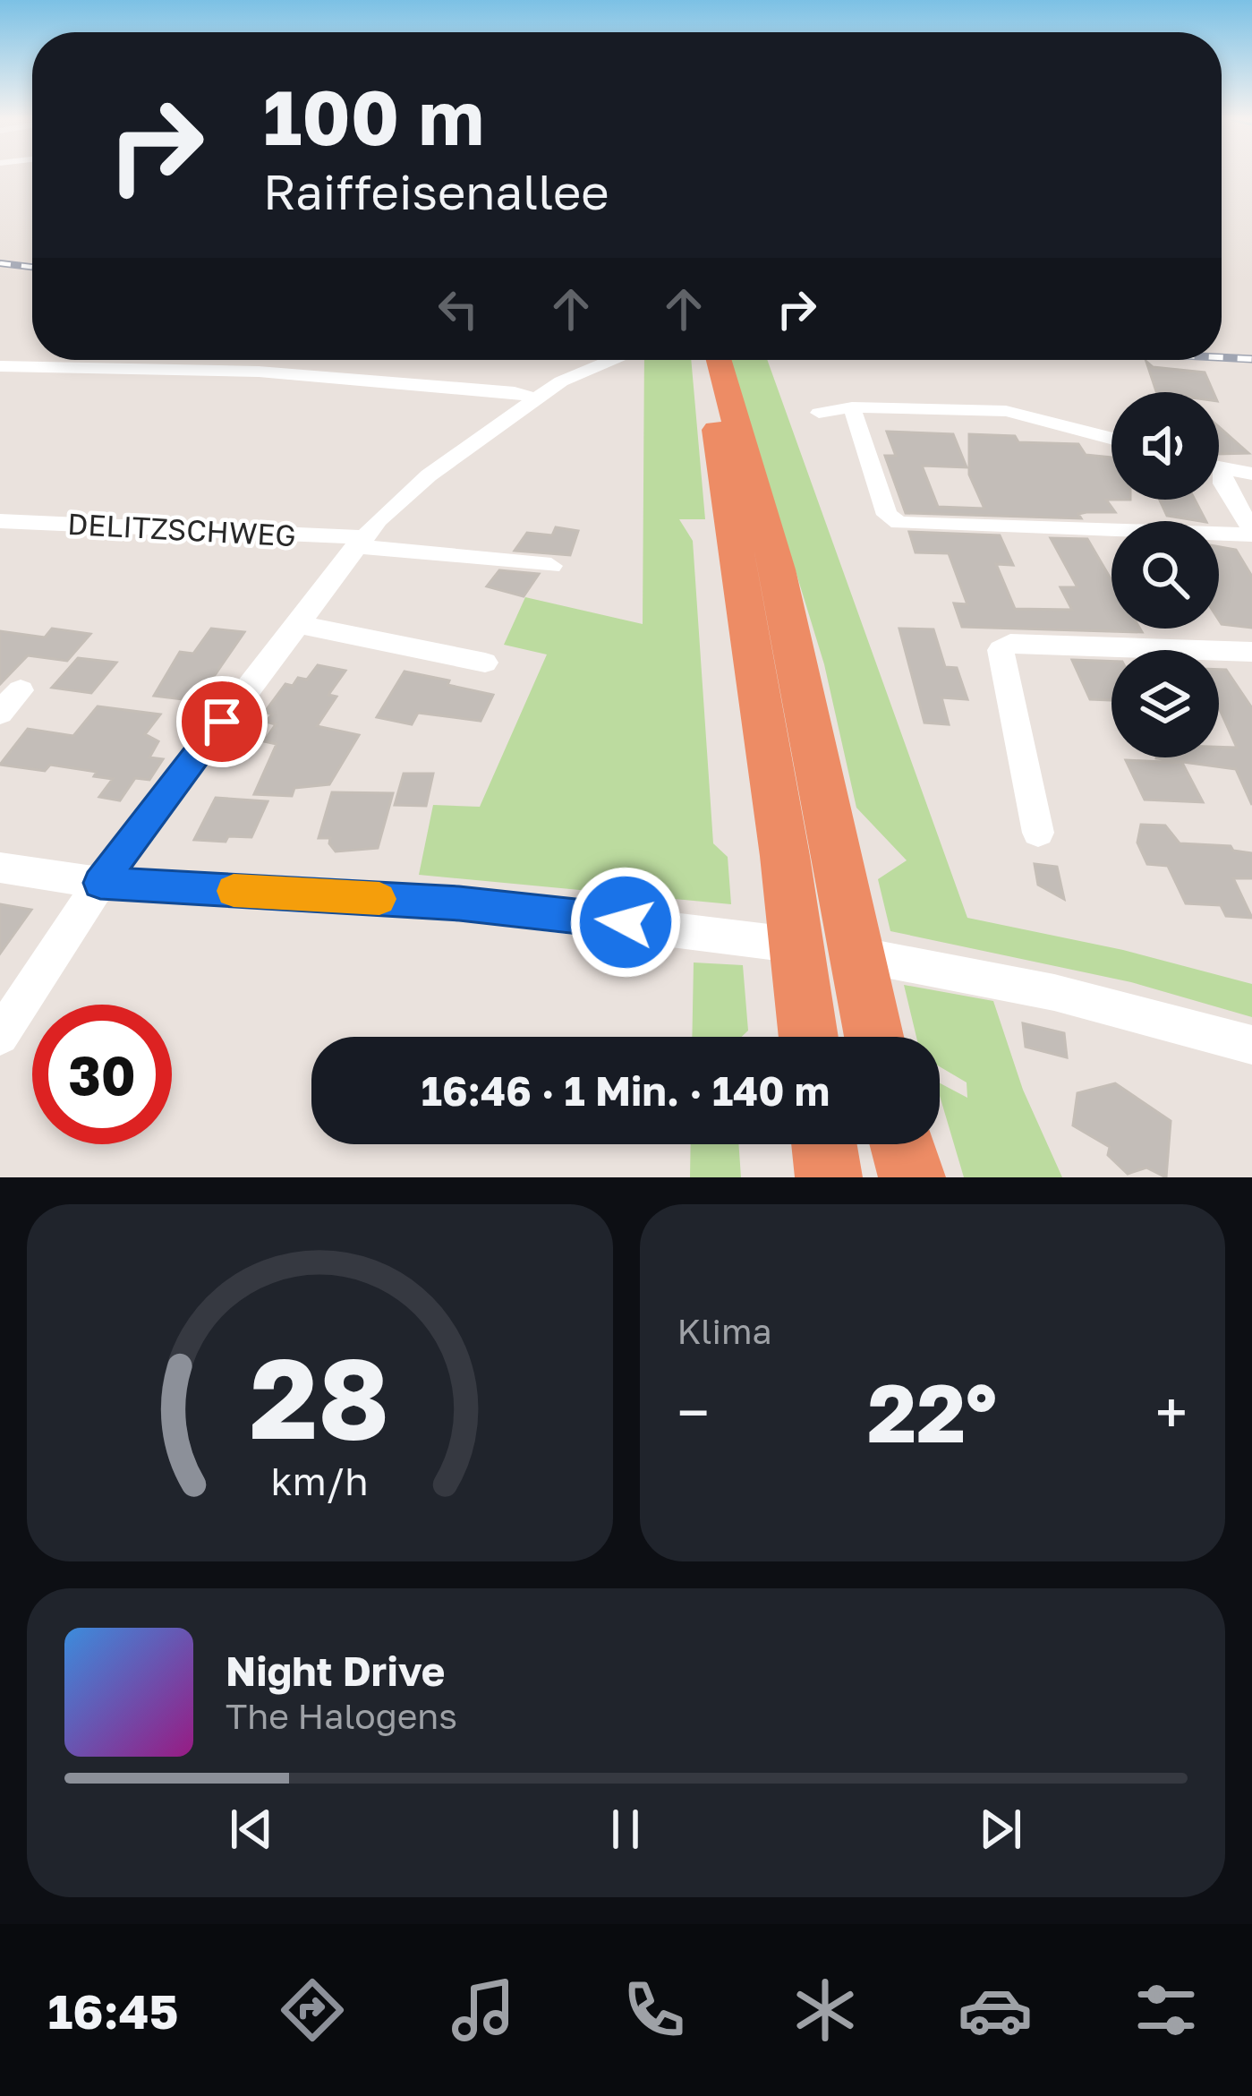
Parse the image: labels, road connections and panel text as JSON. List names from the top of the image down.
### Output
{
  "streets": {
    "street": ["DELITZSCHWEG"]
  },
  "page": {
    "turn": ["100 m", "Raiffeisenallee"],
    "limit": "30",
    "trip": "16:46 · 1 Min. · 140 m",
    "tile": "Klima",
    "heat": ["−", "22°", "+"],
    "song": ["Night Drive", "The Halogens"],
    "tabs": "16:45",
    "gauge": ["28", "km/h"]
  }
}
